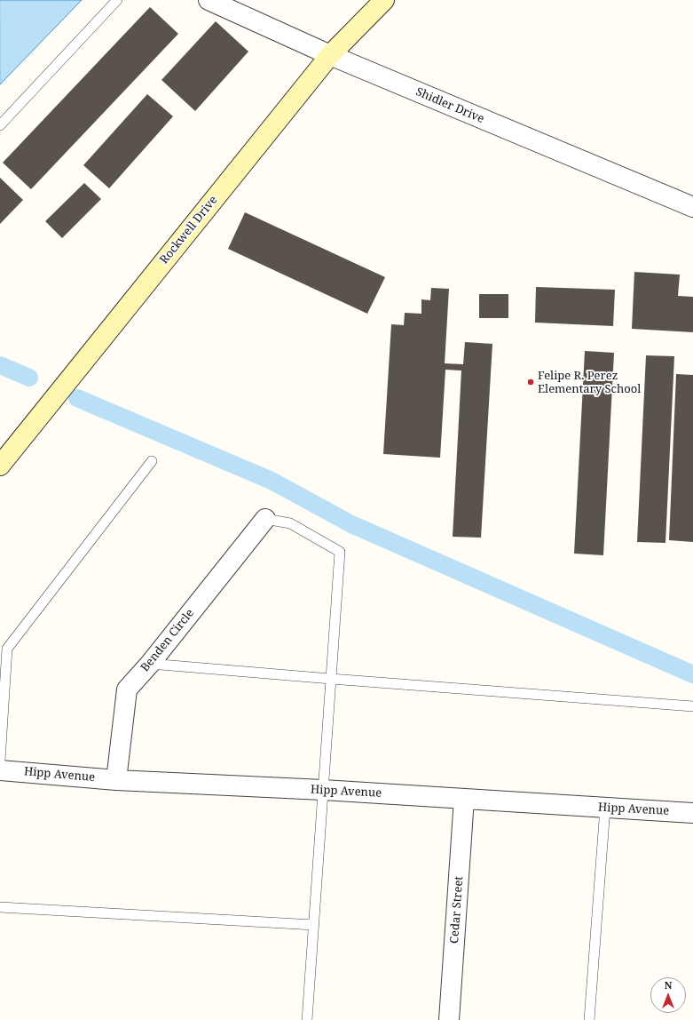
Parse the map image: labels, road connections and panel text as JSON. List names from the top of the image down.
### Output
{
  "streets": {
    "street": [
      "Shidler Drive",
      "Rockwell Drive",
      "Benden Circle",
      "Hipp Avenue",
      "Cedar Street"
    ]
  },
  "crossings": [
    ["Shidler Drive", "Rockwell Drive"],
    ["Benden Circle", "Hipp Avenue"],
    ["Hipp Avenue", "Cedar Street"]
  ],
  "places": ["Felipe R. Perez Elementary School"],
  "north": "top"
}
